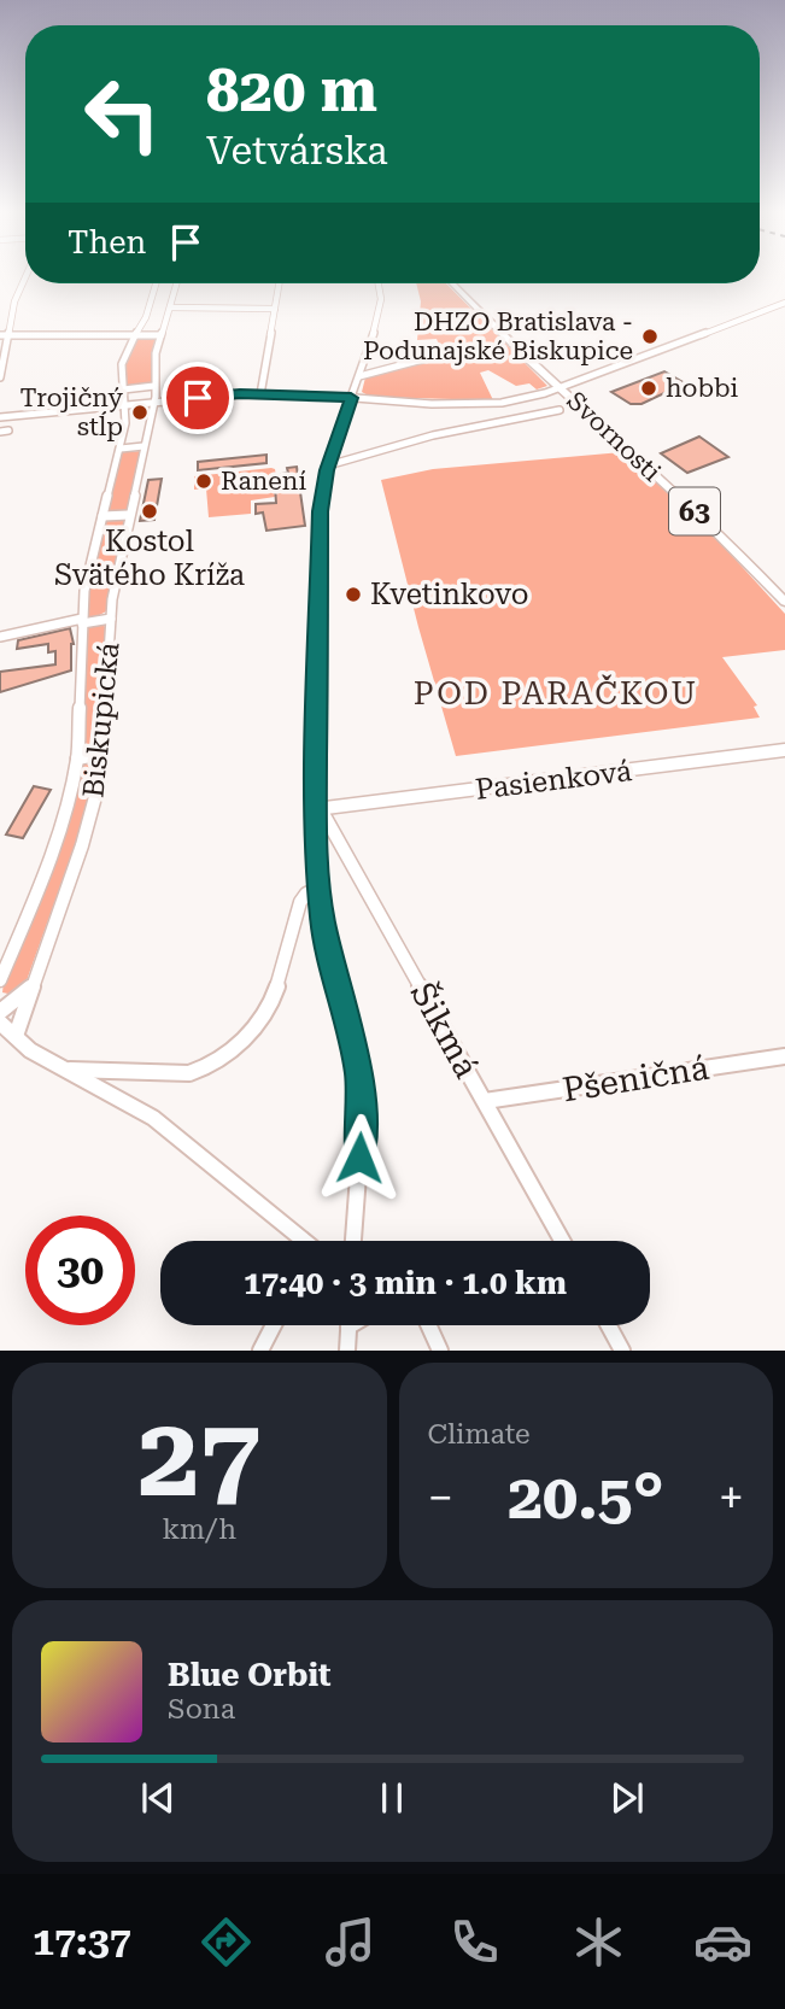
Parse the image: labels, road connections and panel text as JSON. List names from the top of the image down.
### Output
{
  "streets": {
    "main road": ["Svornosti", "63"],
    "street": [
      "Biskupická",
      "Pasienková",
      "Šikmá",
      "Pšeničná"
    ]
  },
  "crossings": [
    ["Pasienková", "Šikmá"],
    ["Šikmá", "Pšeničná"]
  ],
  "districts": ["POD PARAČKOU"],
  "places": [
    "DHZO Bratislava - Podunajské Biskupice",
    "hobbi",
    "Trojičný stĺp",
    "Ranení",
    "Kostol Svätého Kríža",
    "Kvetinkovo"
  ],
  "page": {
    "turn": ["820 m", "Vetvárska"],
    "then": "Then",
    "limit": "30",
    "trip": "17:40 · 3 min · 1.0 km",
    "tile": [
      ["27", "km/h"],
      "Climate"
    ],
    "heat": ["−", "20.5°", "+"],
    "song": ["Blue Orbit", "Sona"],
    "tabs": "17:37"
  }
}
